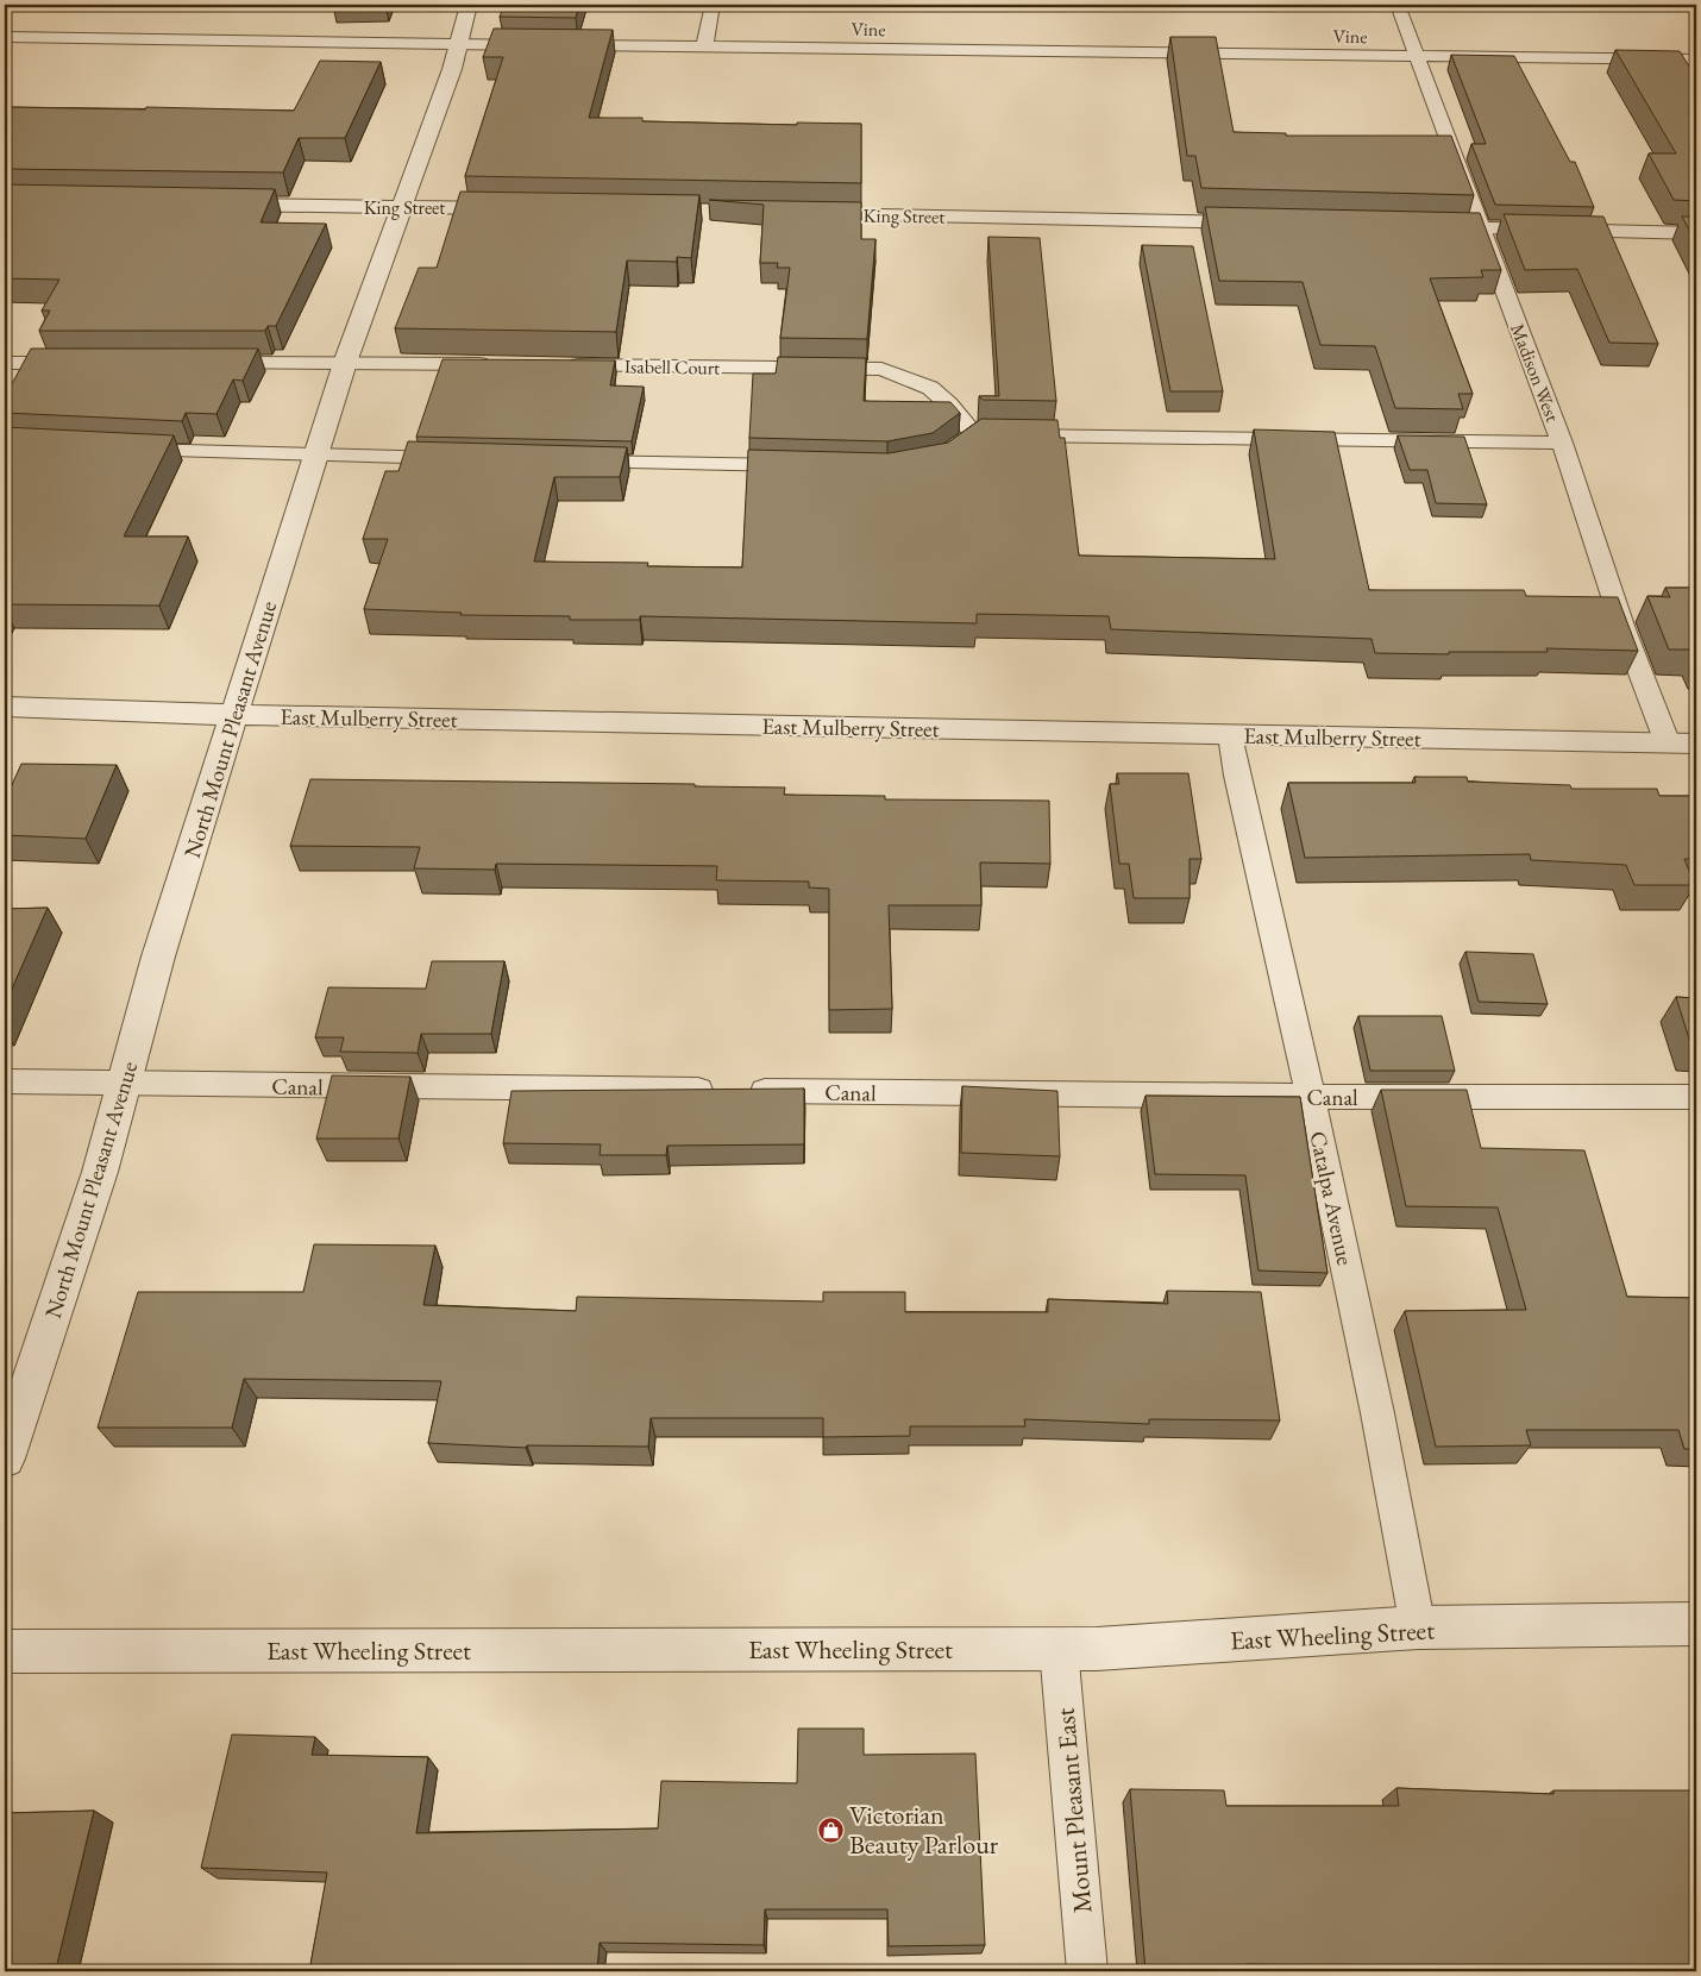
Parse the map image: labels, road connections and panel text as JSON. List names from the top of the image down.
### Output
{
  "streets": {
    "street": [
      "King Street",
      "East Mulberry Street",
      "North Mount Pleasant Avenue",
      "East Wheeling Street"
    ],
    "lane": [
      "Vine",
      "Isabell Court",
      "Madison West",
      "Canal",
      "Catalpa Avenue",
      "Mount Pleasant East"
    ]
  },
  "crossings": [
    ["Vine", "Madison West"],
    ["King Street", "North Mount Pleasant Avenue"],
    ["Madison West", "East Mulberry Street"],
    ["East Mulberry Street", "North Mount Pleasant Avenue"],
    ["East Mulberry Street", "Catalpa Avenue"],
    ["North Mount Pleasant Avenue", "Canal"],
    ["Canal", "Catalpa Avenue"],
    ["Catalpa Avenue", "East Wheeling Street"],
    ["East Wheeling Street", "Mount Pleasant East"]
  ],
  "places": {
    "shop": ["Victorian Beauty Parlour"]
  }
}
